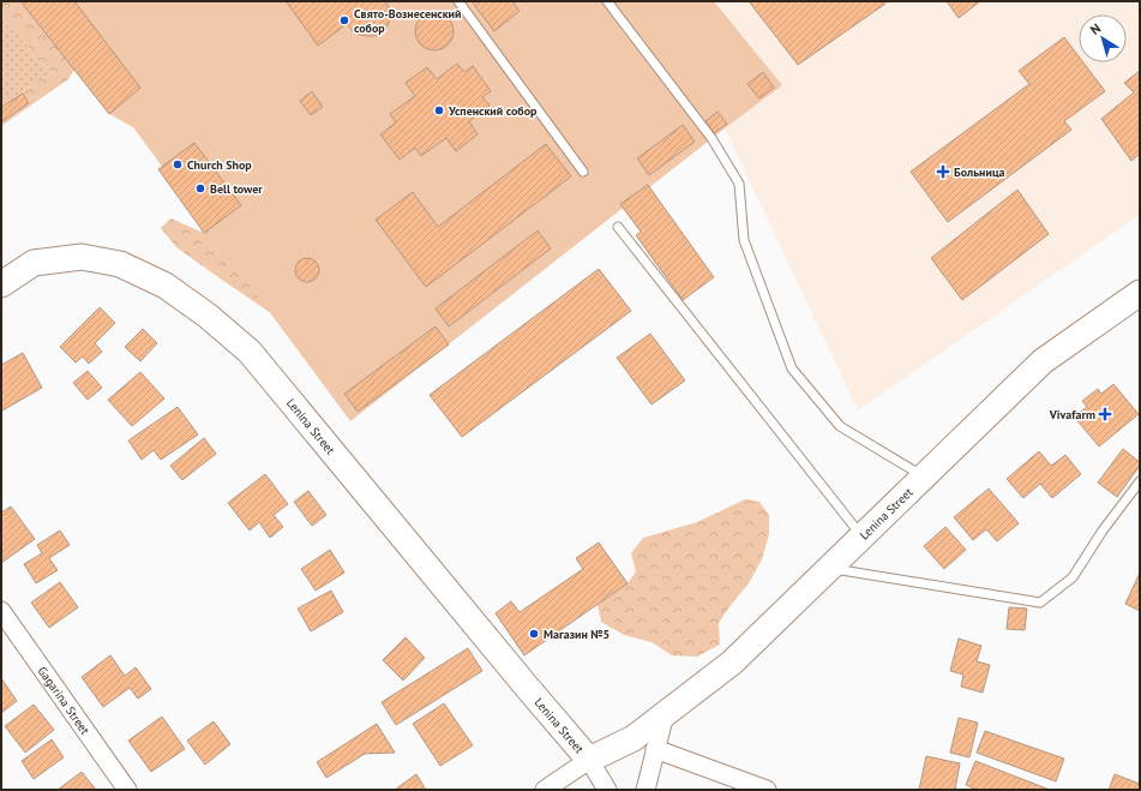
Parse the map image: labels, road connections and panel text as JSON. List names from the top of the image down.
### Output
{
  "streets": {
    "main road": ["Lenina Street"],
    "street": ["Gagarina Street"]
  },
  "places": {
    "other": [
      "Свято-Вознесенский собор",
      "Успенский собор",
      "Church Shop",
      "Bell tower",
      "Магазин №5"
    ],
    "health": ["Больница", "Vivafarm"]
  },
  "north": "top left"
}
